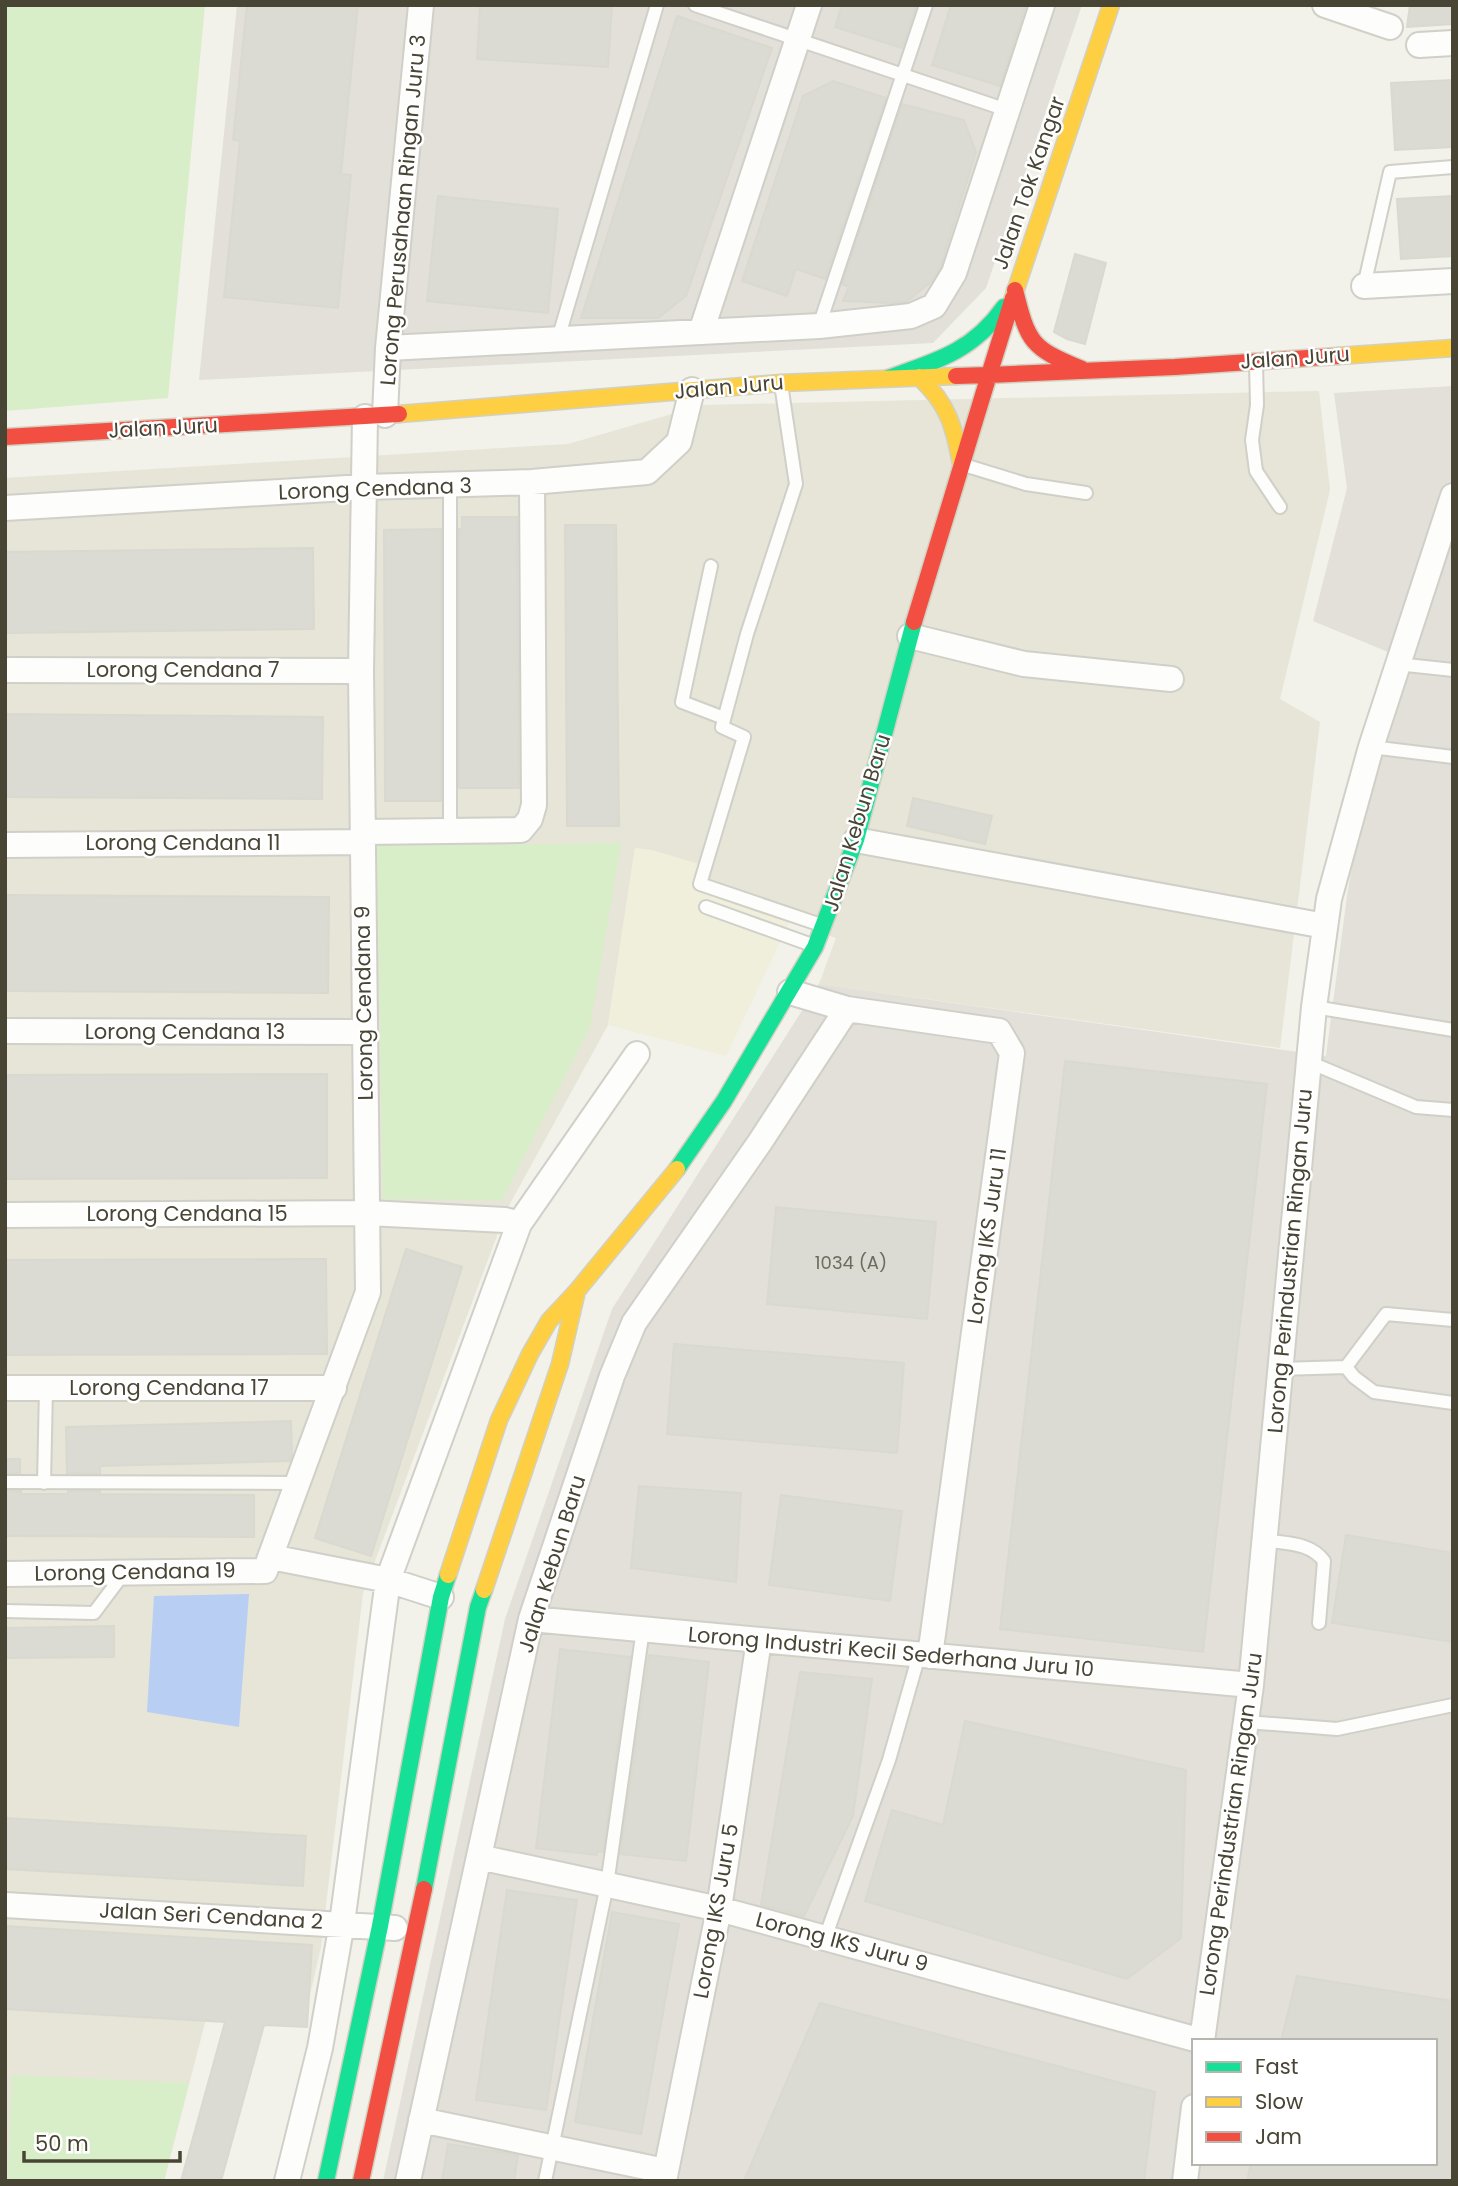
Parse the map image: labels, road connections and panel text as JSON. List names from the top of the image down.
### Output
{
  "streets": {
    "street": [
      "Jalan Tok Kangar",
      "Lorong Perusahaan Ringan Juru 3",
      "Jalan Juru",
      "Lorong Cendana 3",
      "Lorong Cendana 7",
      "Jalan Kebun Baru",
      "Lorong Cendana 11",
      "Lorong Cendana 9",
      "Lorong Cendana 13",
      "Lorong Cendana 15",
      "Lorong IKS Juru 11",
      "Lorong Perindustrian Ringan Juru",
      "Lorong Cendana 17",
      "Lorong Cendana 19",
      "Lorong Industri Kecil Sederhana Juru 10",
      "Lorong IKS Juru 5",
      "Jalan Seri Cendana 2",
      "Lorong IKS Juru 9"
    ]
  },
  "crossings": [
    ["Jalan Tok Kangar", "Jalan Juru"],
    ["Jalan Tok Kangar", "Jalan Kebun Baru"],
    ["Lorong Perusahaan Ringan Juru 3", "Jalan Juru"],
    ["Lorong Perusahaan Ringan Juru 3", "Lorong Cendana 9"],
    ["Jalan Juru", "Lorong Cendana 3"],
    ["Jalan Juru", "Jalan Kebun Baru"],
    ["Jalan Juru", "Lorong Cendana 9"],
    ["Lorong Cendana 3", "Lorong Cendana 11"],
    ["Lorong Cendana 3", "Lorong Cendana 9"],
    ["Lorong Cendana 7", "Lorong Cendana 9"],
    ["Jalan Kebun Baru", "Lorong IKS Juru 11"],
    ["Jalan Kebun Baru", "Lorong Cendana 19"],
    ["Jalan Kebun Baru", "Lorong Industri Kecil Sederhana Juru 10"],
    ["Jalan Kebun Baru", "Jalan Seri Cendana 2"],
    ["Jalan Kebun Baru", "Lorong IKS Juru 9"],
    ["Lorong Cendana 11", "Lorong Cendana 9"],
    ["Lorong Cendana 9", "Lorong Cendana 13"],
    ["Lorong Cendana 9", "Lorong Cendana 15"],
    ["Lorong Cendana 9", "Lorong Cendana 17"],
    ["Lorong Cendana 9", "Lorong Cendana 19"],
    ["Lorong IKS Juru 11", "Lorong Industri Kecil Sederhana Juru 10"],
    ["Lorong Perindustrian Ringan Juru", "Lorong Industri Kecil Sederhana Juru 10"],
    ["Lorong Industri Kecil Sederhana Juru 10", "Lorong IKS Juru 5"],
    ["Lorong IKS Juru 5", "Lorong IKS Juru 9"]
  ],
  "house_numbers": ["1034 (A)"],
  "legend": ["Fast", "Slow", "Jam"],
  "scale_bar": "50 m"
}
